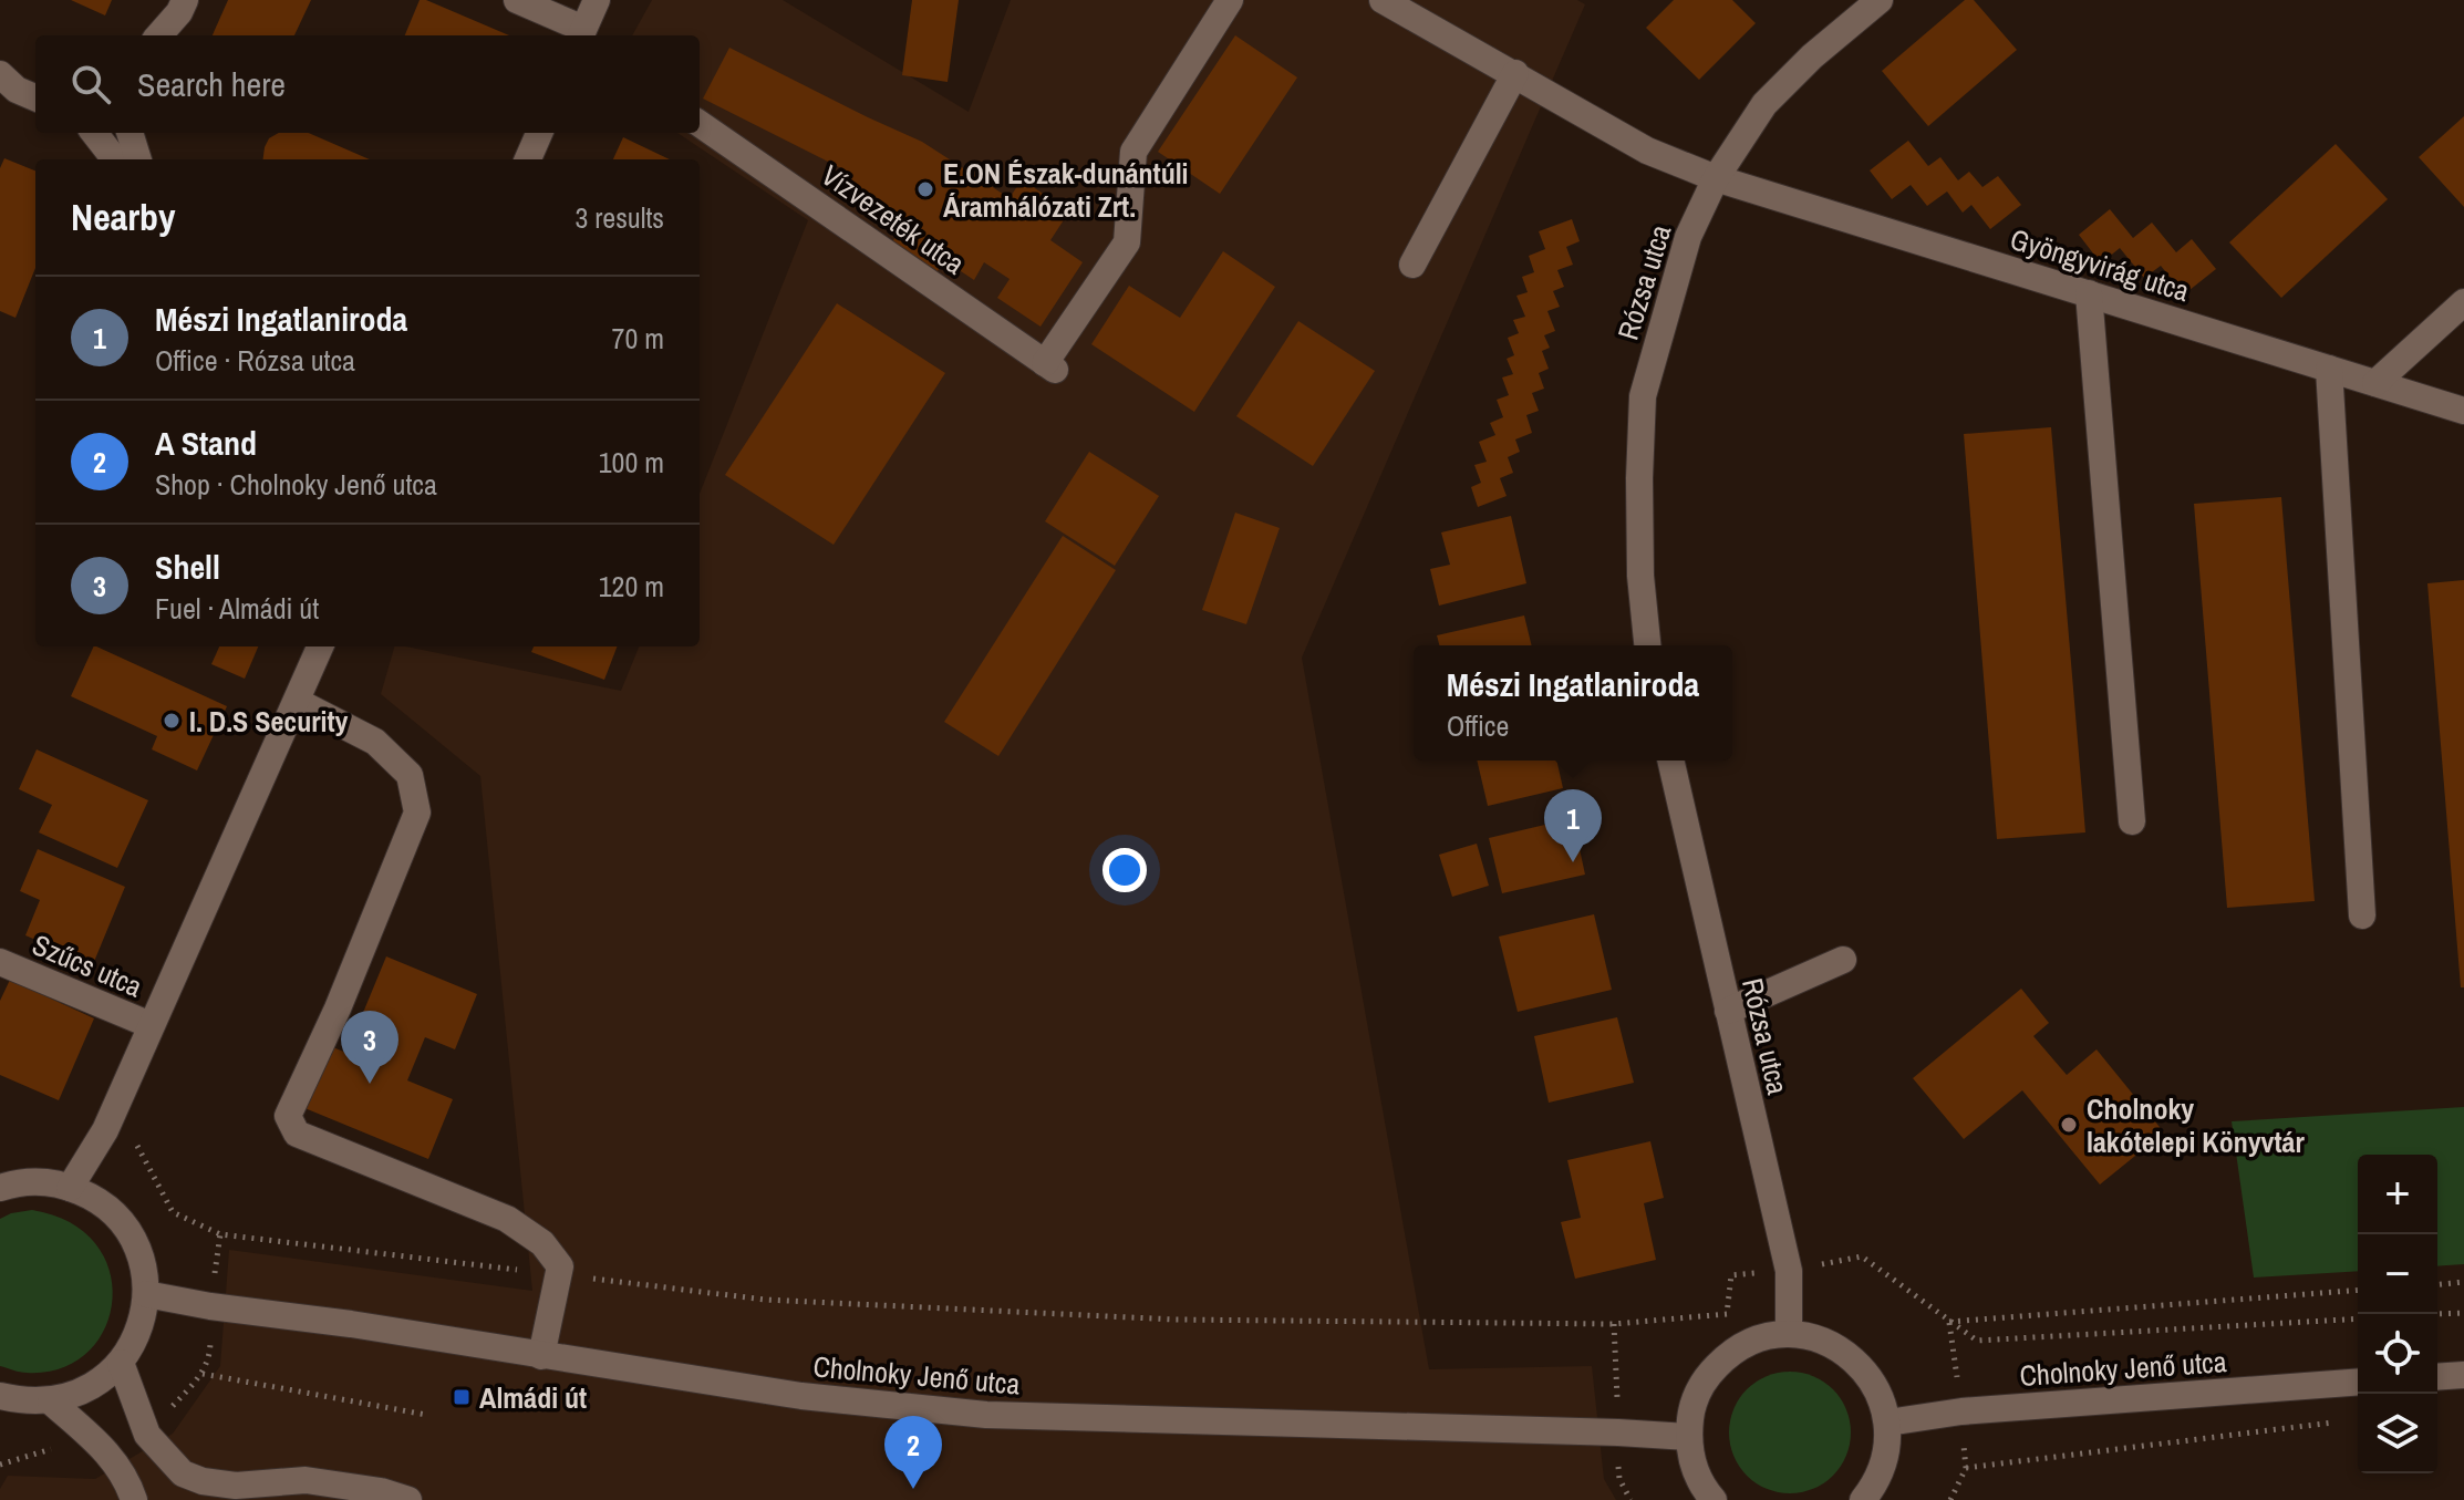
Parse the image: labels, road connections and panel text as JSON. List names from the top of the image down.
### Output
{
  "streets": {
    "street": [
      "Vízvezeték utca",
      "Gyöngyvirág utca",
      "Rózsa utca",
      "Szűcs utca",
      "Cholnoky Jenő utca"
    ]
  },
  "crossings": [
    ["Gyöngyvirág utca", "Rózsa utca"]
  ],
  "places": {
    "other": ["E.ON Észak-dunántúli Áramhálózati Zrt.", "I. D.S Security", "Cholnoky lakótelepi Könyvtár"],
    "transit": ["Almádi út"]
  },
  "page": {
    "search": "Search here",
    "heading": ["Nearby", "3 results"],
    "list": [
      {
        "mark": "1",
        "name": "Mészi Ingatlaniroda",
        "note": "Office · Rózsa utca",
        "value": "70 m"
      },
      {
        "mark": "2",
        "name": "A Stand",
        "note": "Shop · Cholnoky Jenő utca",
        "value": "100 m"
      },
      {
        "mark": "3",
        "name": "Shell",
        "note": "Fuel · Almádi út",
        "value": "120 m"
      }
    ],
    "popup": ["Mészi Ingatlaniroda", "Office"],
    "pins": ["1", "3", "2"],
    "map_buttons": ["+", "−"]
  }
}
